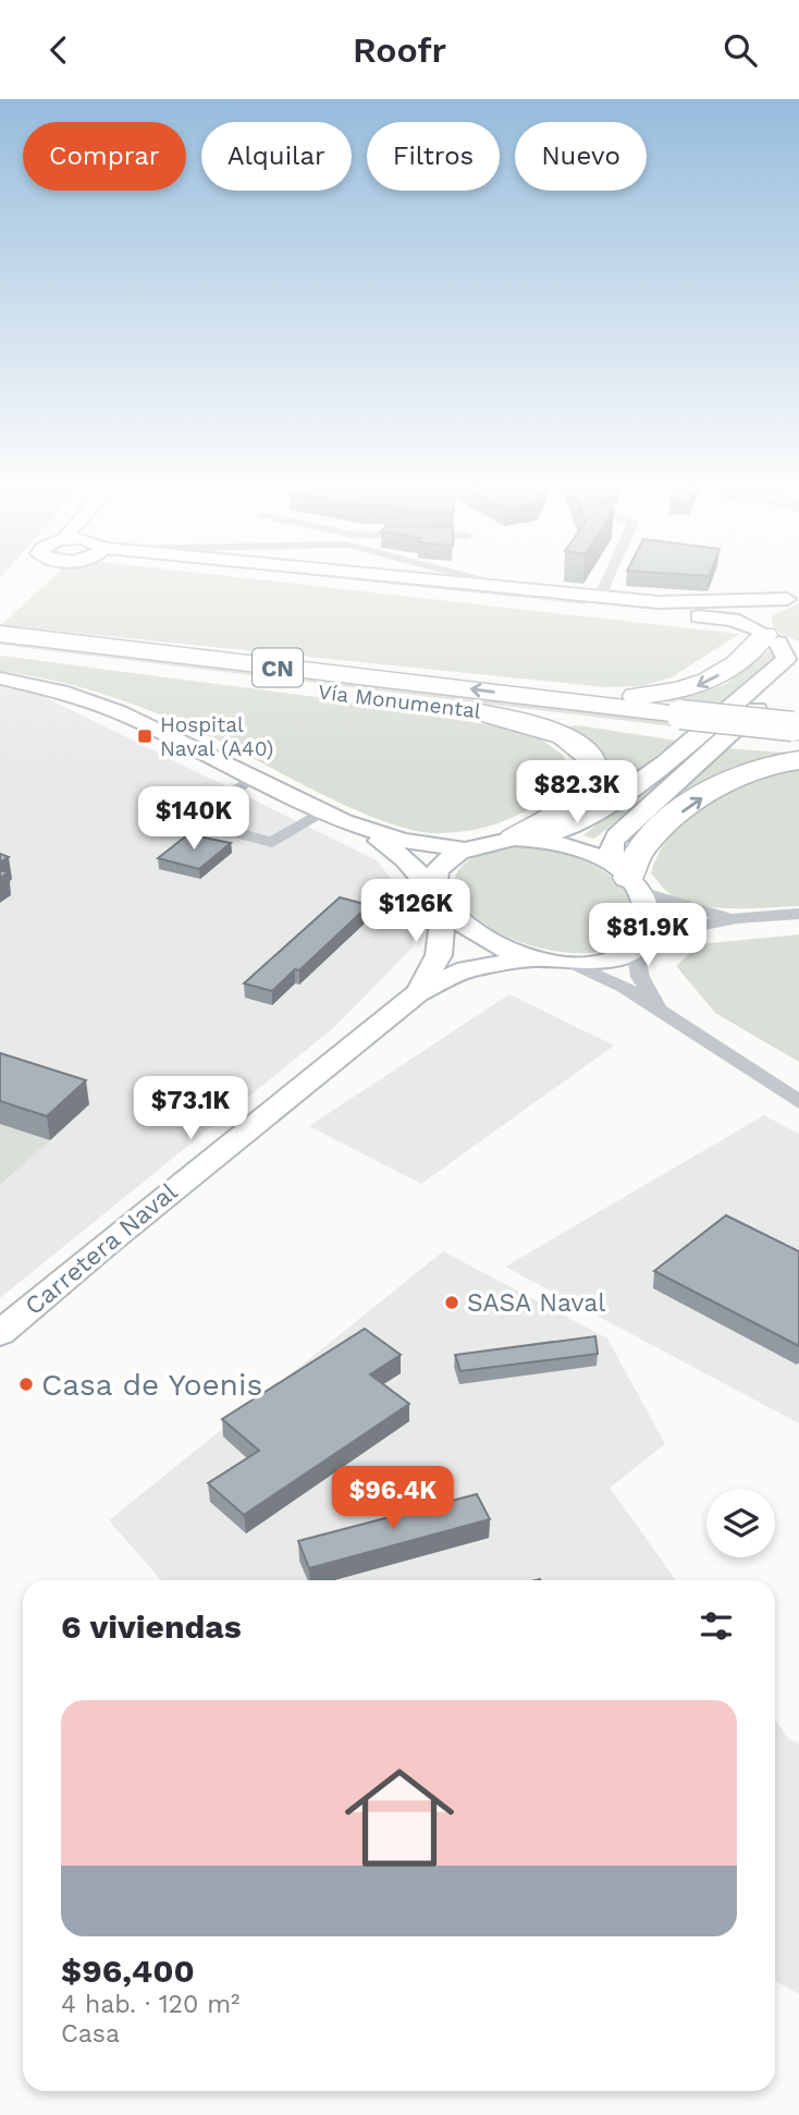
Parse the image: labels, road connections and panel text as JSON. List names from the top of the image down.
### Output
{
  "streets": {
    "highway": ["CN", "Vía Monumental"],
    "main road": ["Carretera Naval"]
  },
  "places": {
    "transit": ["Hospital Naval (A40)"],
    "other": ["SASA Naval", "Casa de Yoenis"]
  },
  "page": {
    "header": "Roofr",
    "chip": [
      "Comprar",
      "Alquilar",
      "Filtros",
      "Nuevo"
    ],
    "price": [
      "$82.3K",
      "$140K",
      "$126K",
      "$81.9K",
      "$73.1K",
      "$96.4K"
    ],
    "heading": "6 viviendas",
    "list": [
      {
        "name": "$96,400",
        "note": "4 hab. · 120 m² · Casa"
      }
    ]
  }
}
